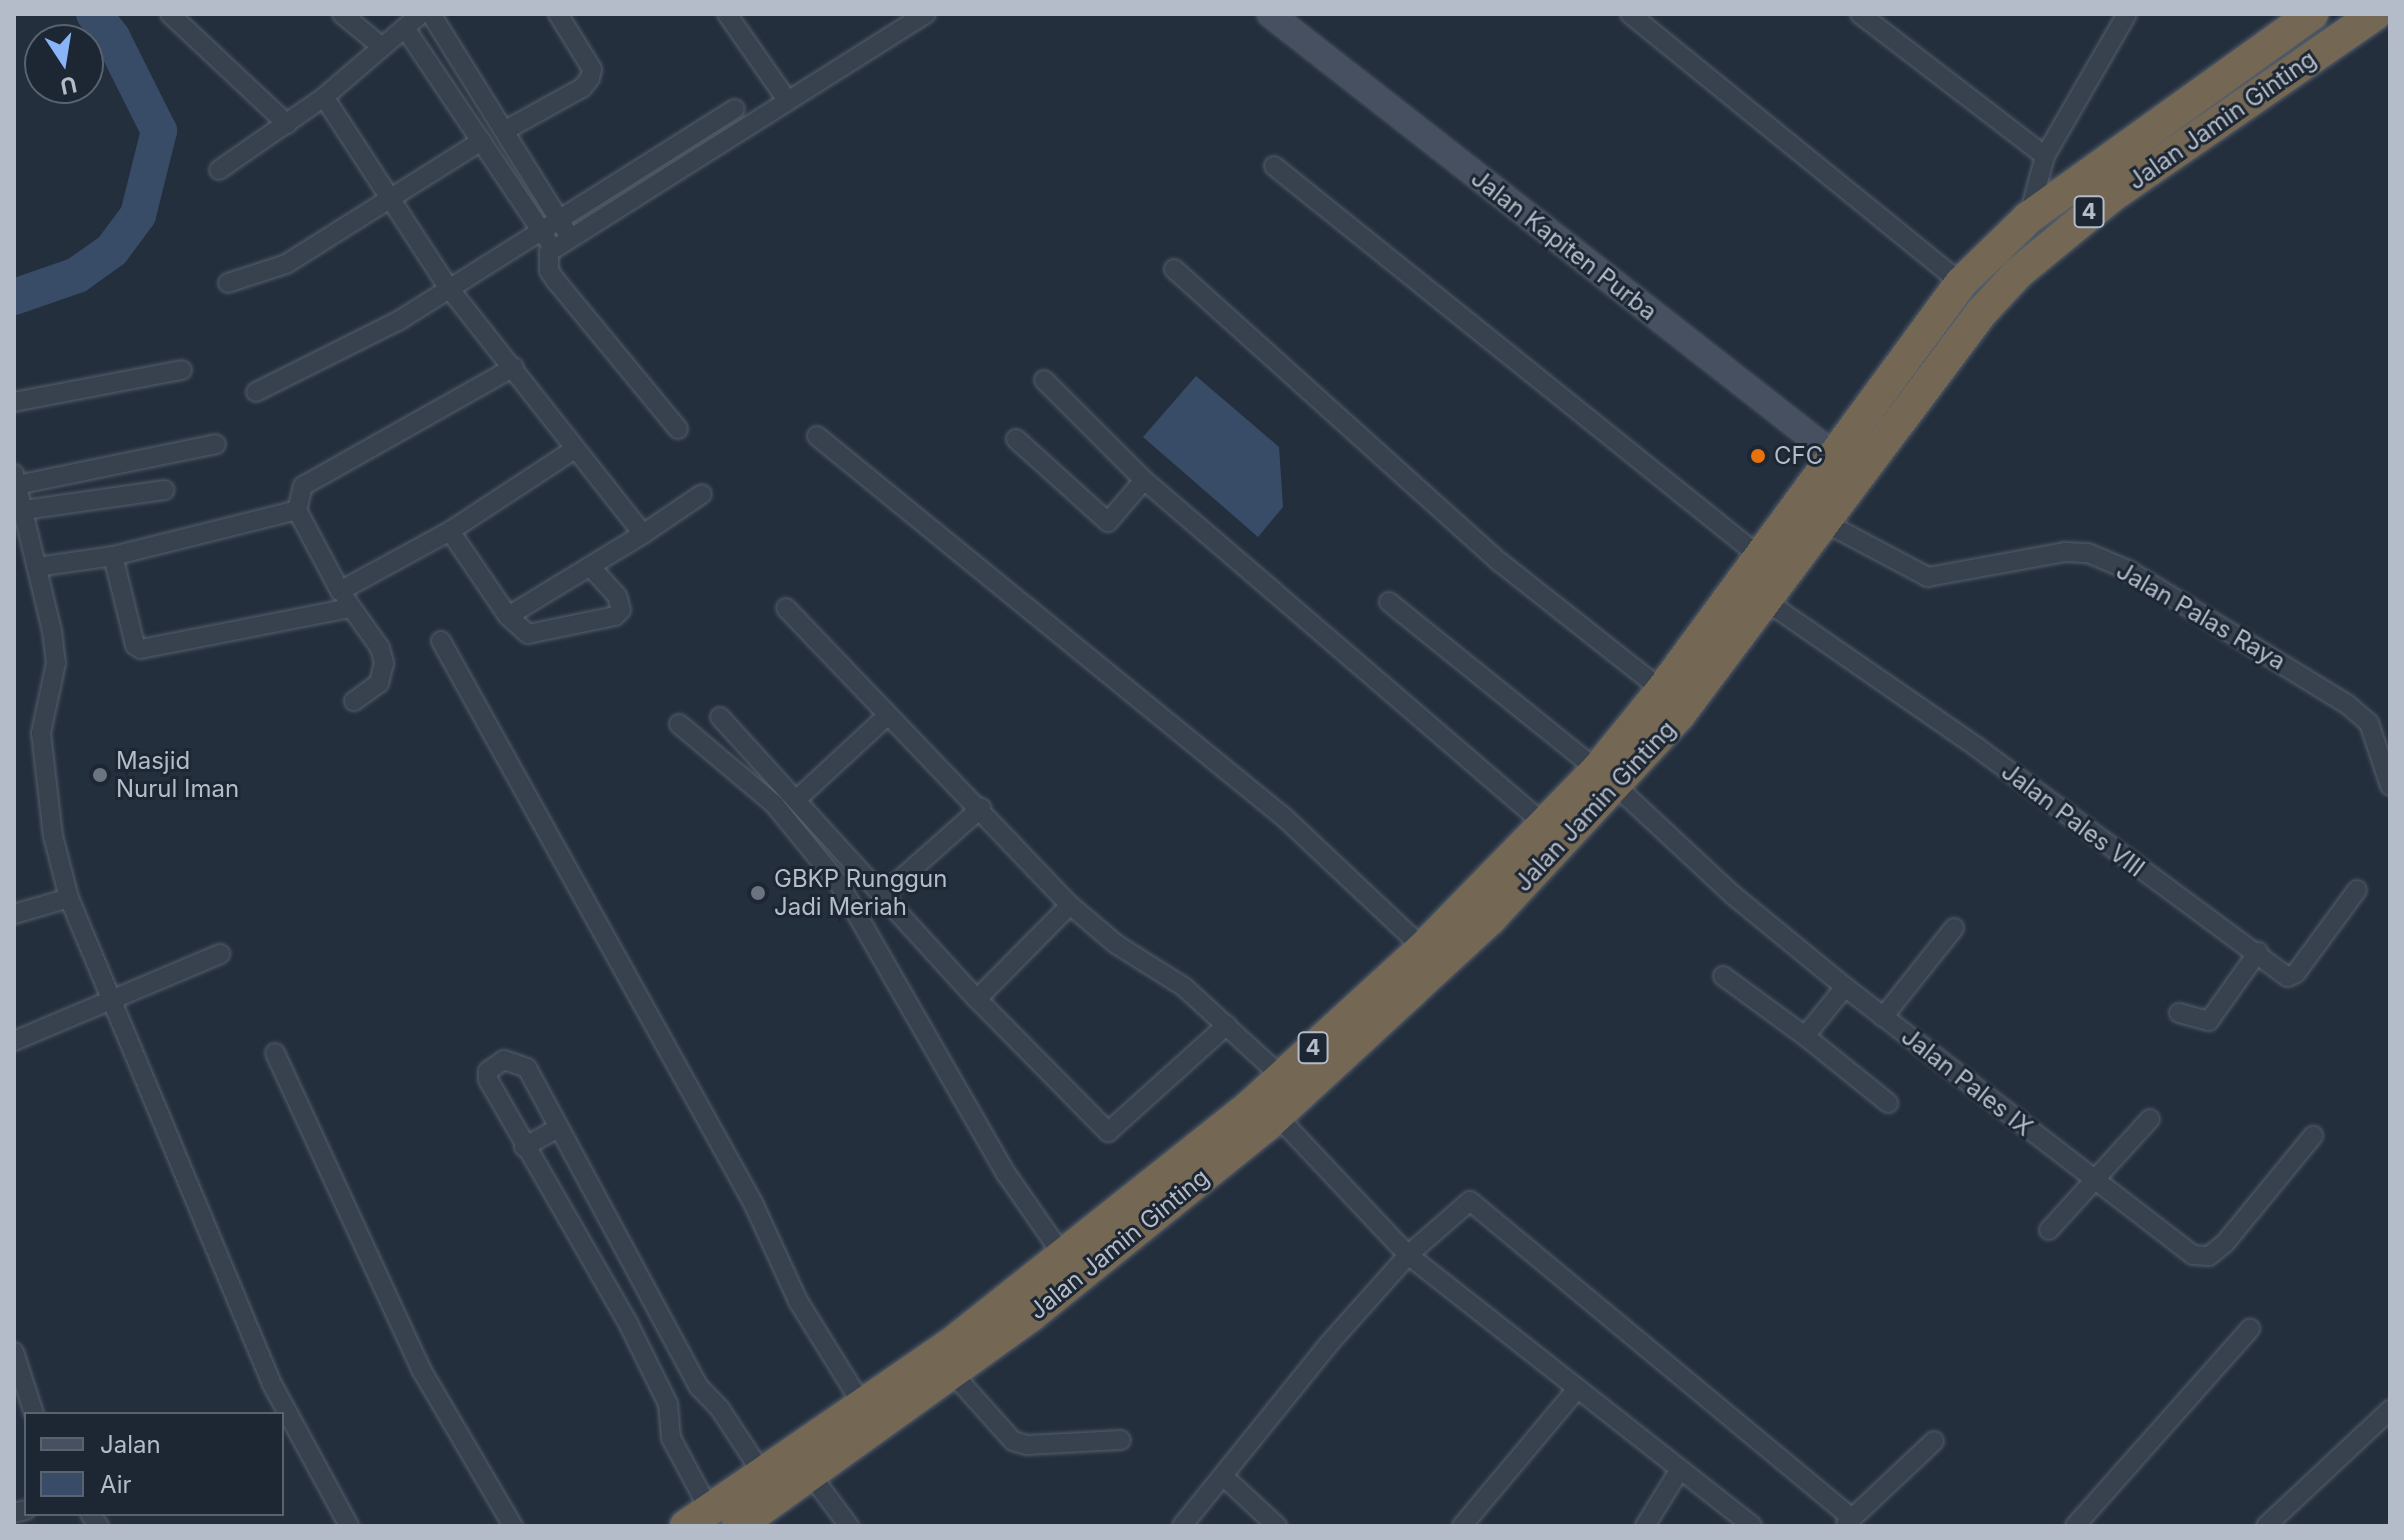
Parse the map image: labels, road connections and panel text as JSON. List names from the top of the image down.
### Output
{
  "streets": {
    "highway": ["Jalan Jamin Ginting", "4"],
    "street": [
      "Jalan Kapiten Purba",
      "Jalan Palas Raya",
      "Jalan Pales VIII",
      "Jalan Pales IX"
    ]
  },
  "crossings": [
    ["Jalan Jamin Ginting", "Jalan Kapiten Purba"],
    ["Jalan Jamin Ginting", "Jalan Palas Raya"],
    ["Jalan Jamin Ginting", "Jalan Pales VIII"],
    ["Jalan Jamin Ginting", "Jalan Pales IX"]
  ],
  "places": ["CFC", "Masjid Nurul Iman", "GBKP Runggun Jadi Meriah"],
  "legend": ["Jalan", "Air"],
  "north": "bottom"
}
